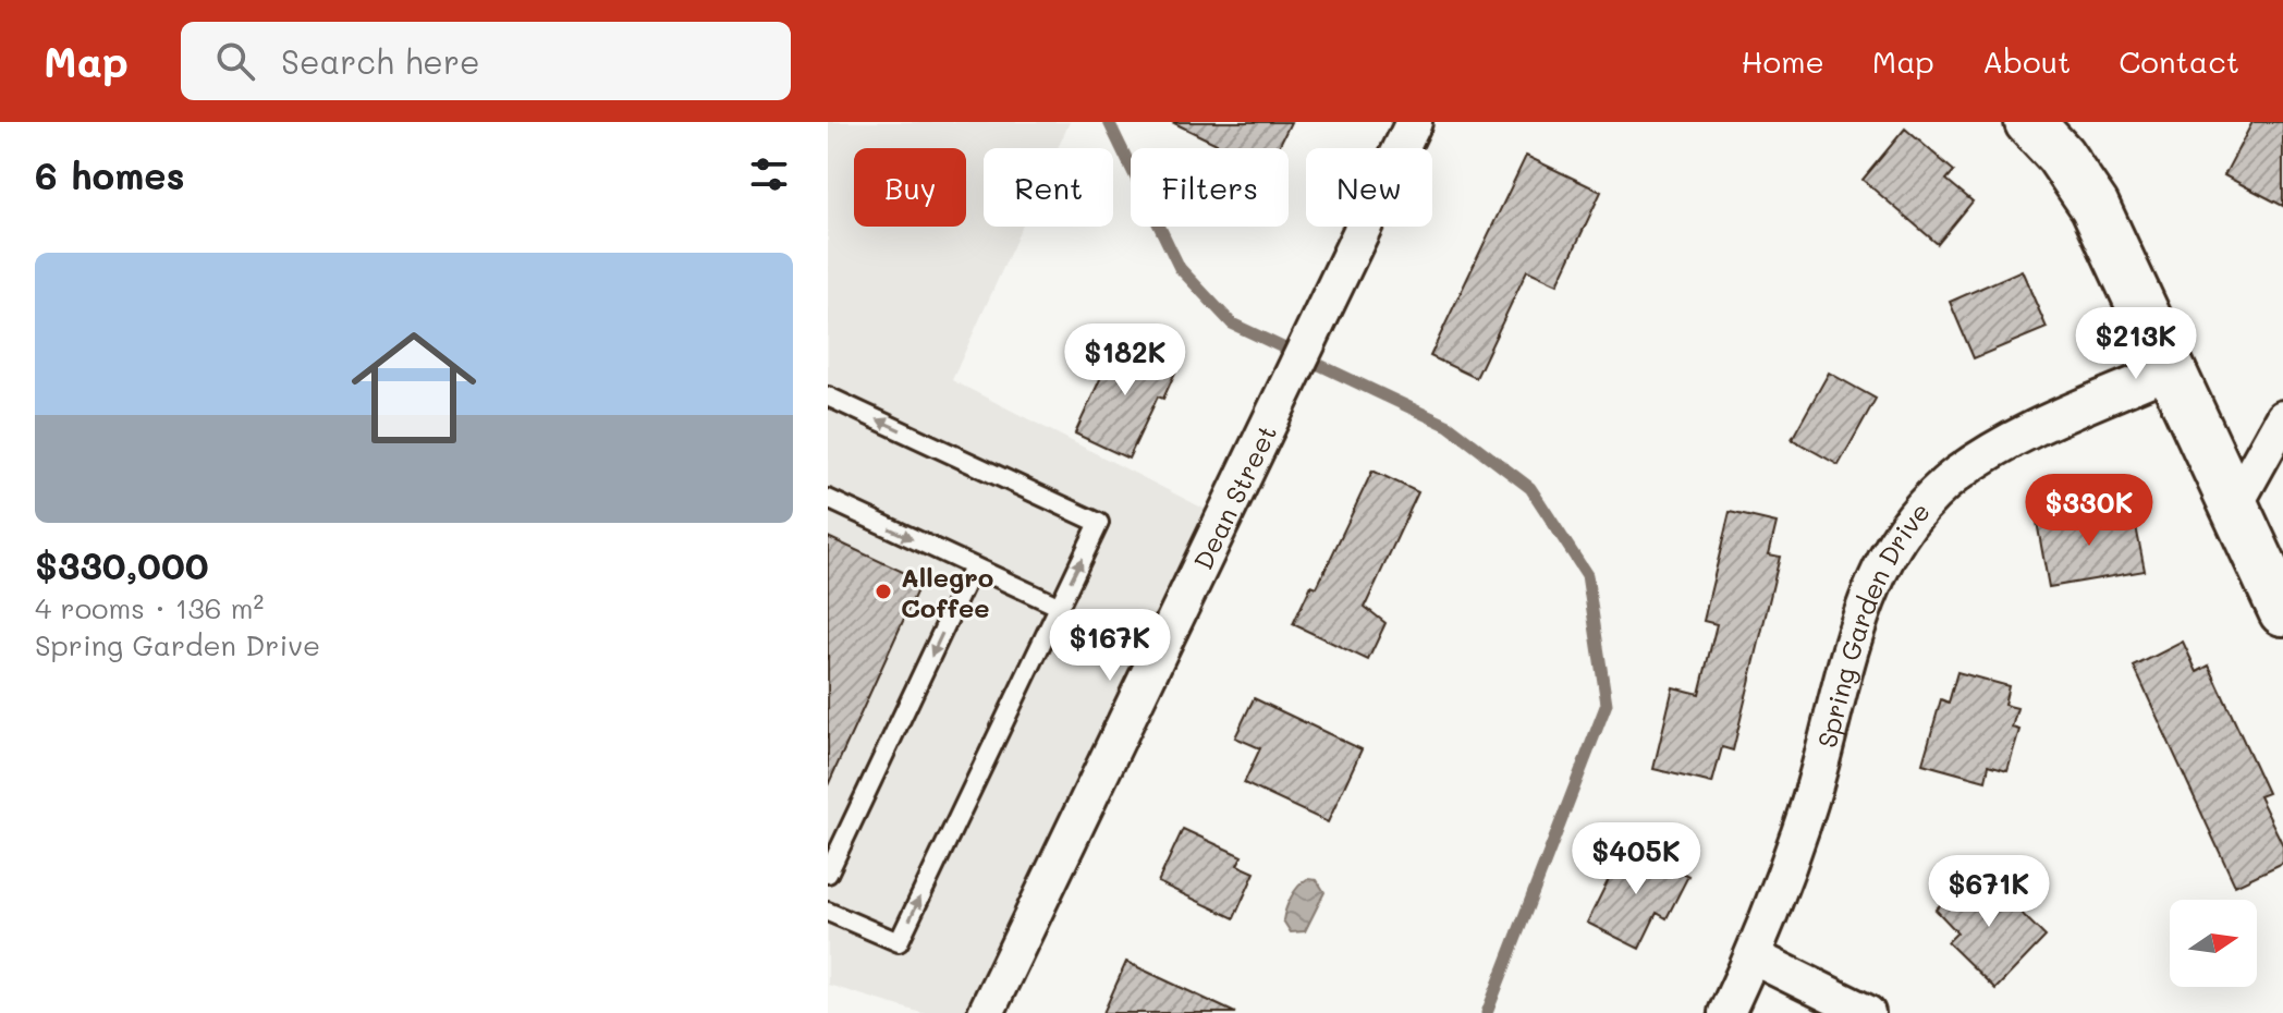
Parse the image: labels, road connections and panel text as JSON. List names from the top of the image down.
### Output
{
  "streets": {
    "street": ["Dean Street", "Spring Garden Drive"]
  },
  "places": ["Allegro Coffee"],
  "north": "right",
  "page": {
    "header": "Map",
    "search": "Search here",
    "nav": [
      "Home",
      "Map",
      "About",
      "Contact"
    ],
    "heading": "6 homes",
    "chip": [
      "Buy",
      "Rent",
      "Filters",
      "New"
    ],
    "list": [
      {
        "name": "$330,000",
        "note": "4 rooms · 136 m² · Spring Garden Drive"
      }
    ],
    "price": [
      "$213K",
      "$182K",
      "$330K",
      "$167K",
      "$405K",
      "$671K"
    ]
  }
}
